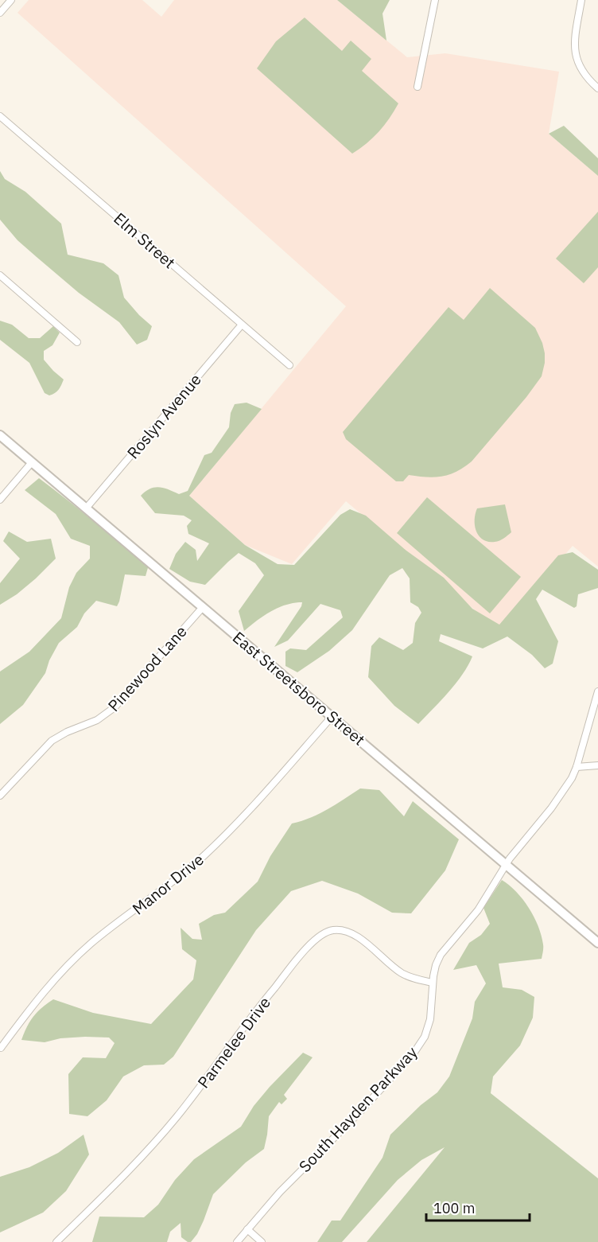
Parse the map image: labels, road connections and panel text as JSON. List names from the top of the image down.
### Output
{
  "streets": {
    "main road": ["East Streetsboro Street"],
    "street": [
      "Elm Street",
      "Roslyn Avenue",
      "Pinewood Lane",
      "Manor Drive",
      "Parmelee Drive",
      "South Hayden Parkway"
    ]
  },
  "crossings": [
    ["Elm Street", "Roslyn Avenue"],
    ["Roslyn Avenue", "East Streetsboro Street"],
    ["Pinewood Lane", "East Streetsboro Street"],
    ["East Streetsboro Street", "Manor Drive"],
    ["East Streetsboro Street", "South Hayden Parkway"],
    ["Parmelee Drive", "South Hayden Parkway"]
  ],
  "scale_bar": "100 m"
}
